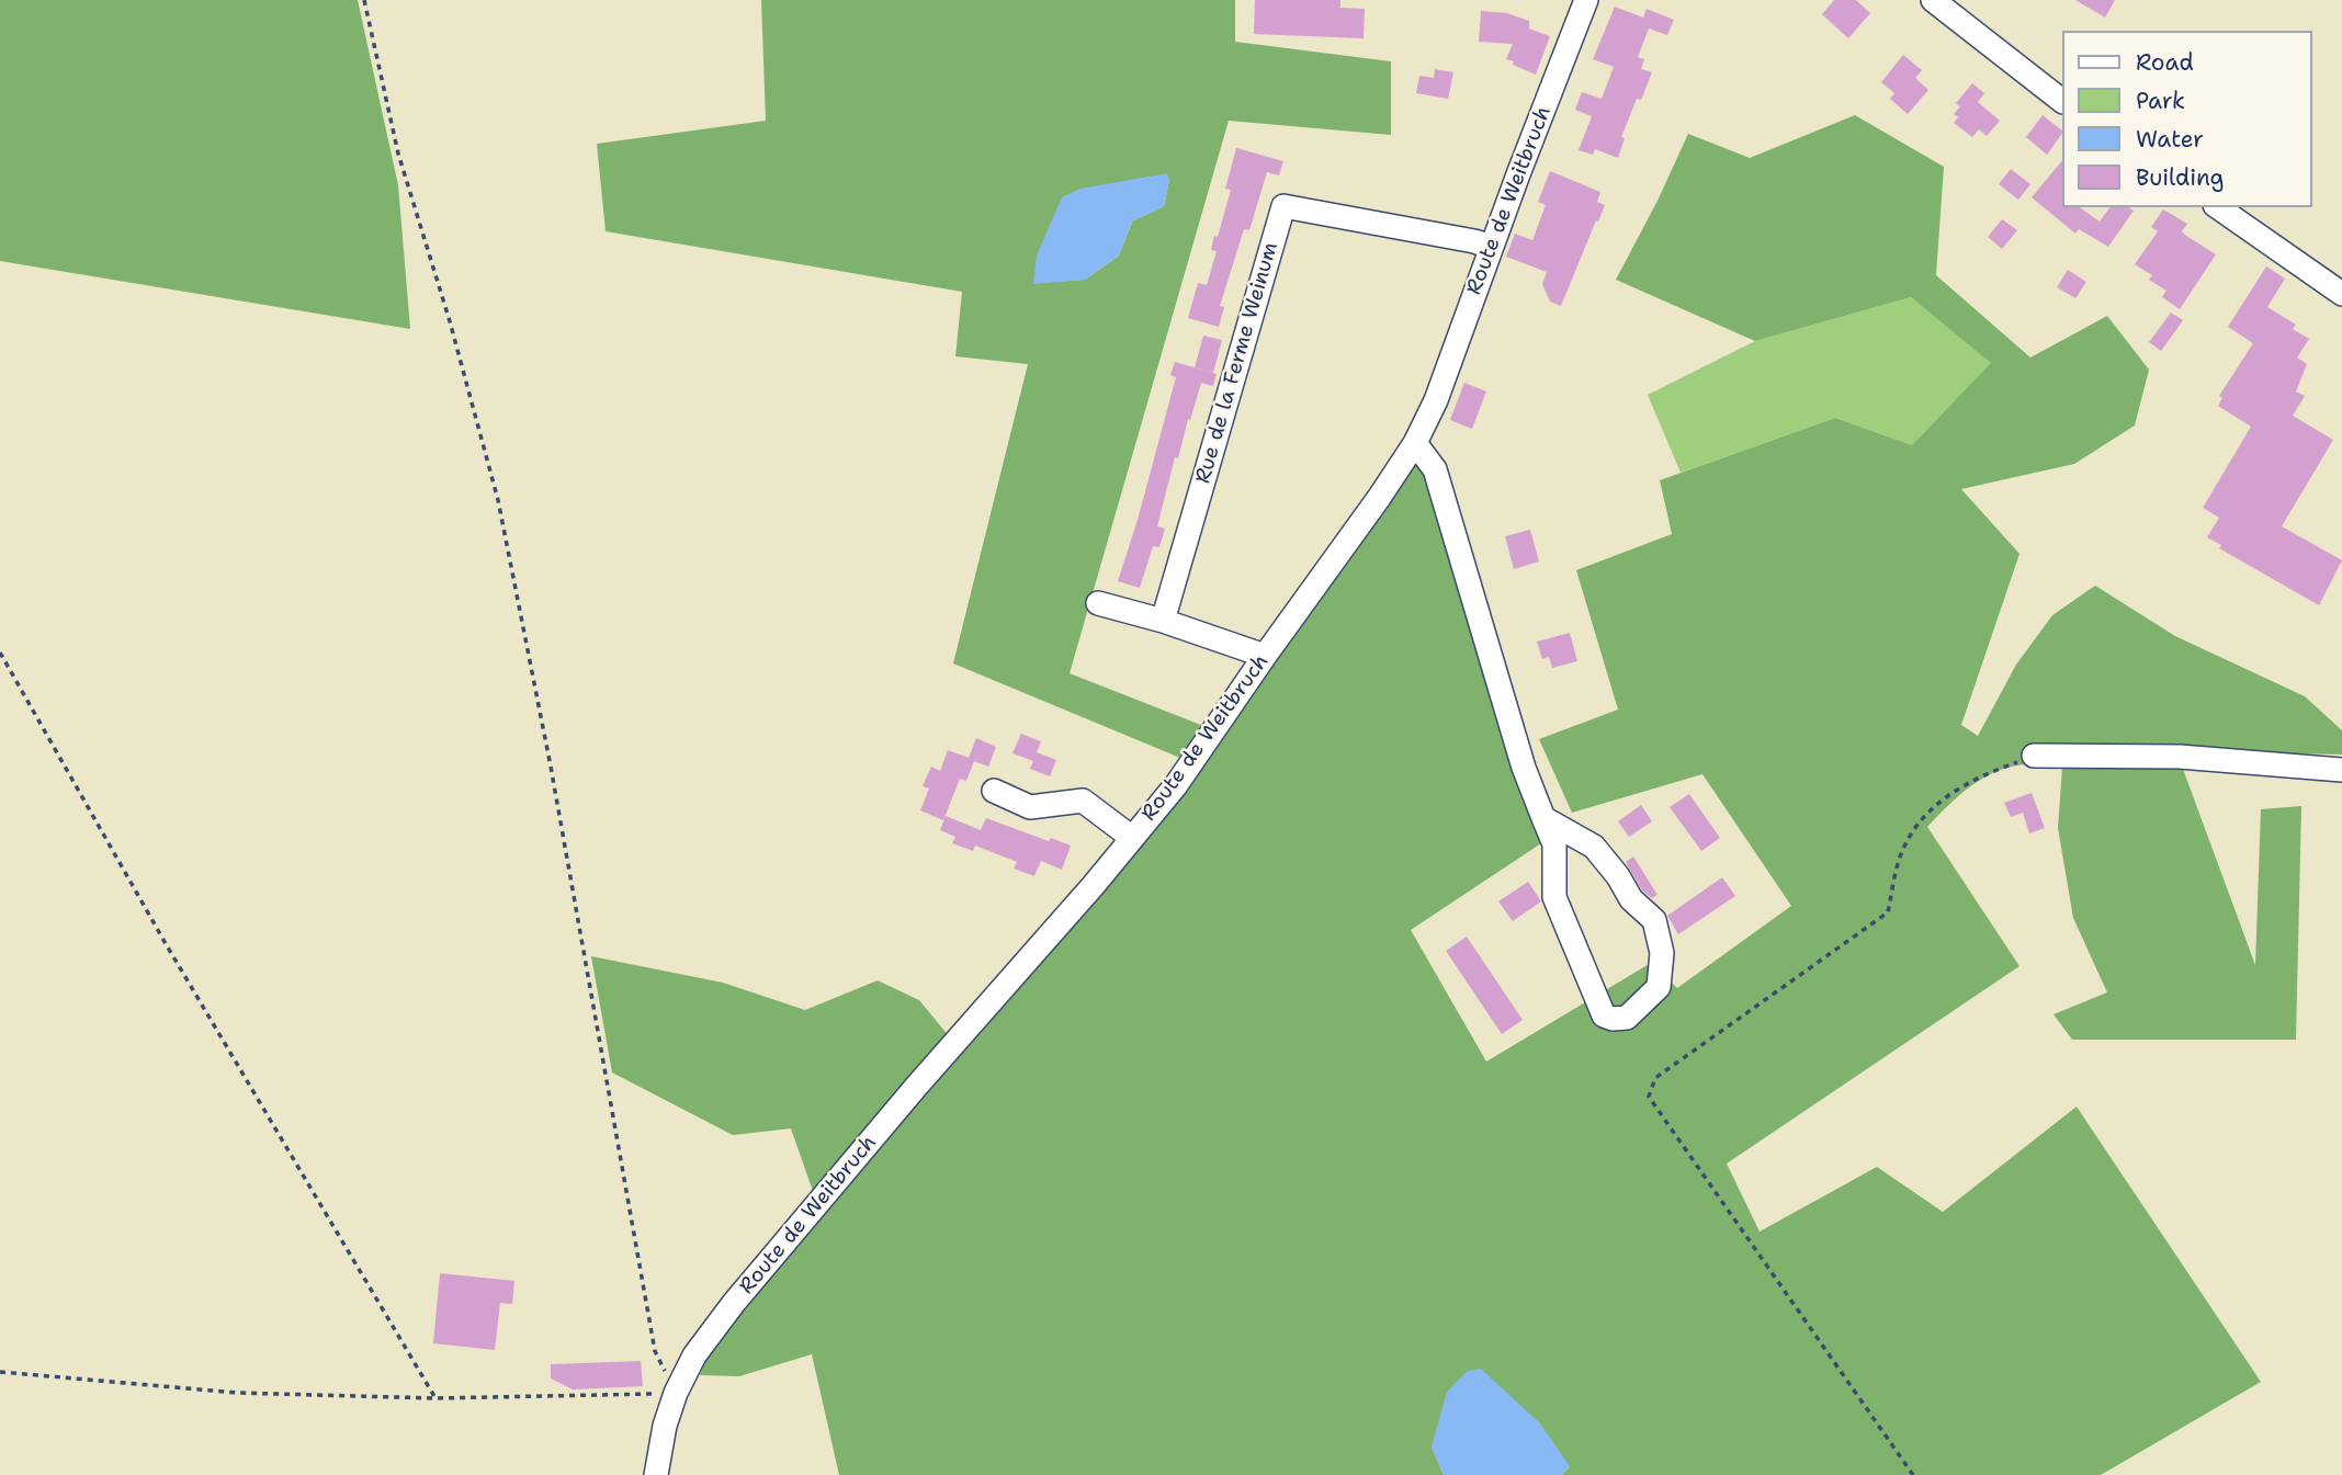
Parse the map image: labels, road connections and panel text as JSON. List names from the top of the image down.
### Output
{
  "streets": {
    "street": ["Route de Weitbruch", "Rue de la Ferme Weinum"]
  },
  "crossings": [
    ["Route de Weitbruch", "Rue de la Ferme Weinum"]
  ],
  "legend": [
    "Road",
    "Park",
    "Water",
    "Building"
  ]
}
